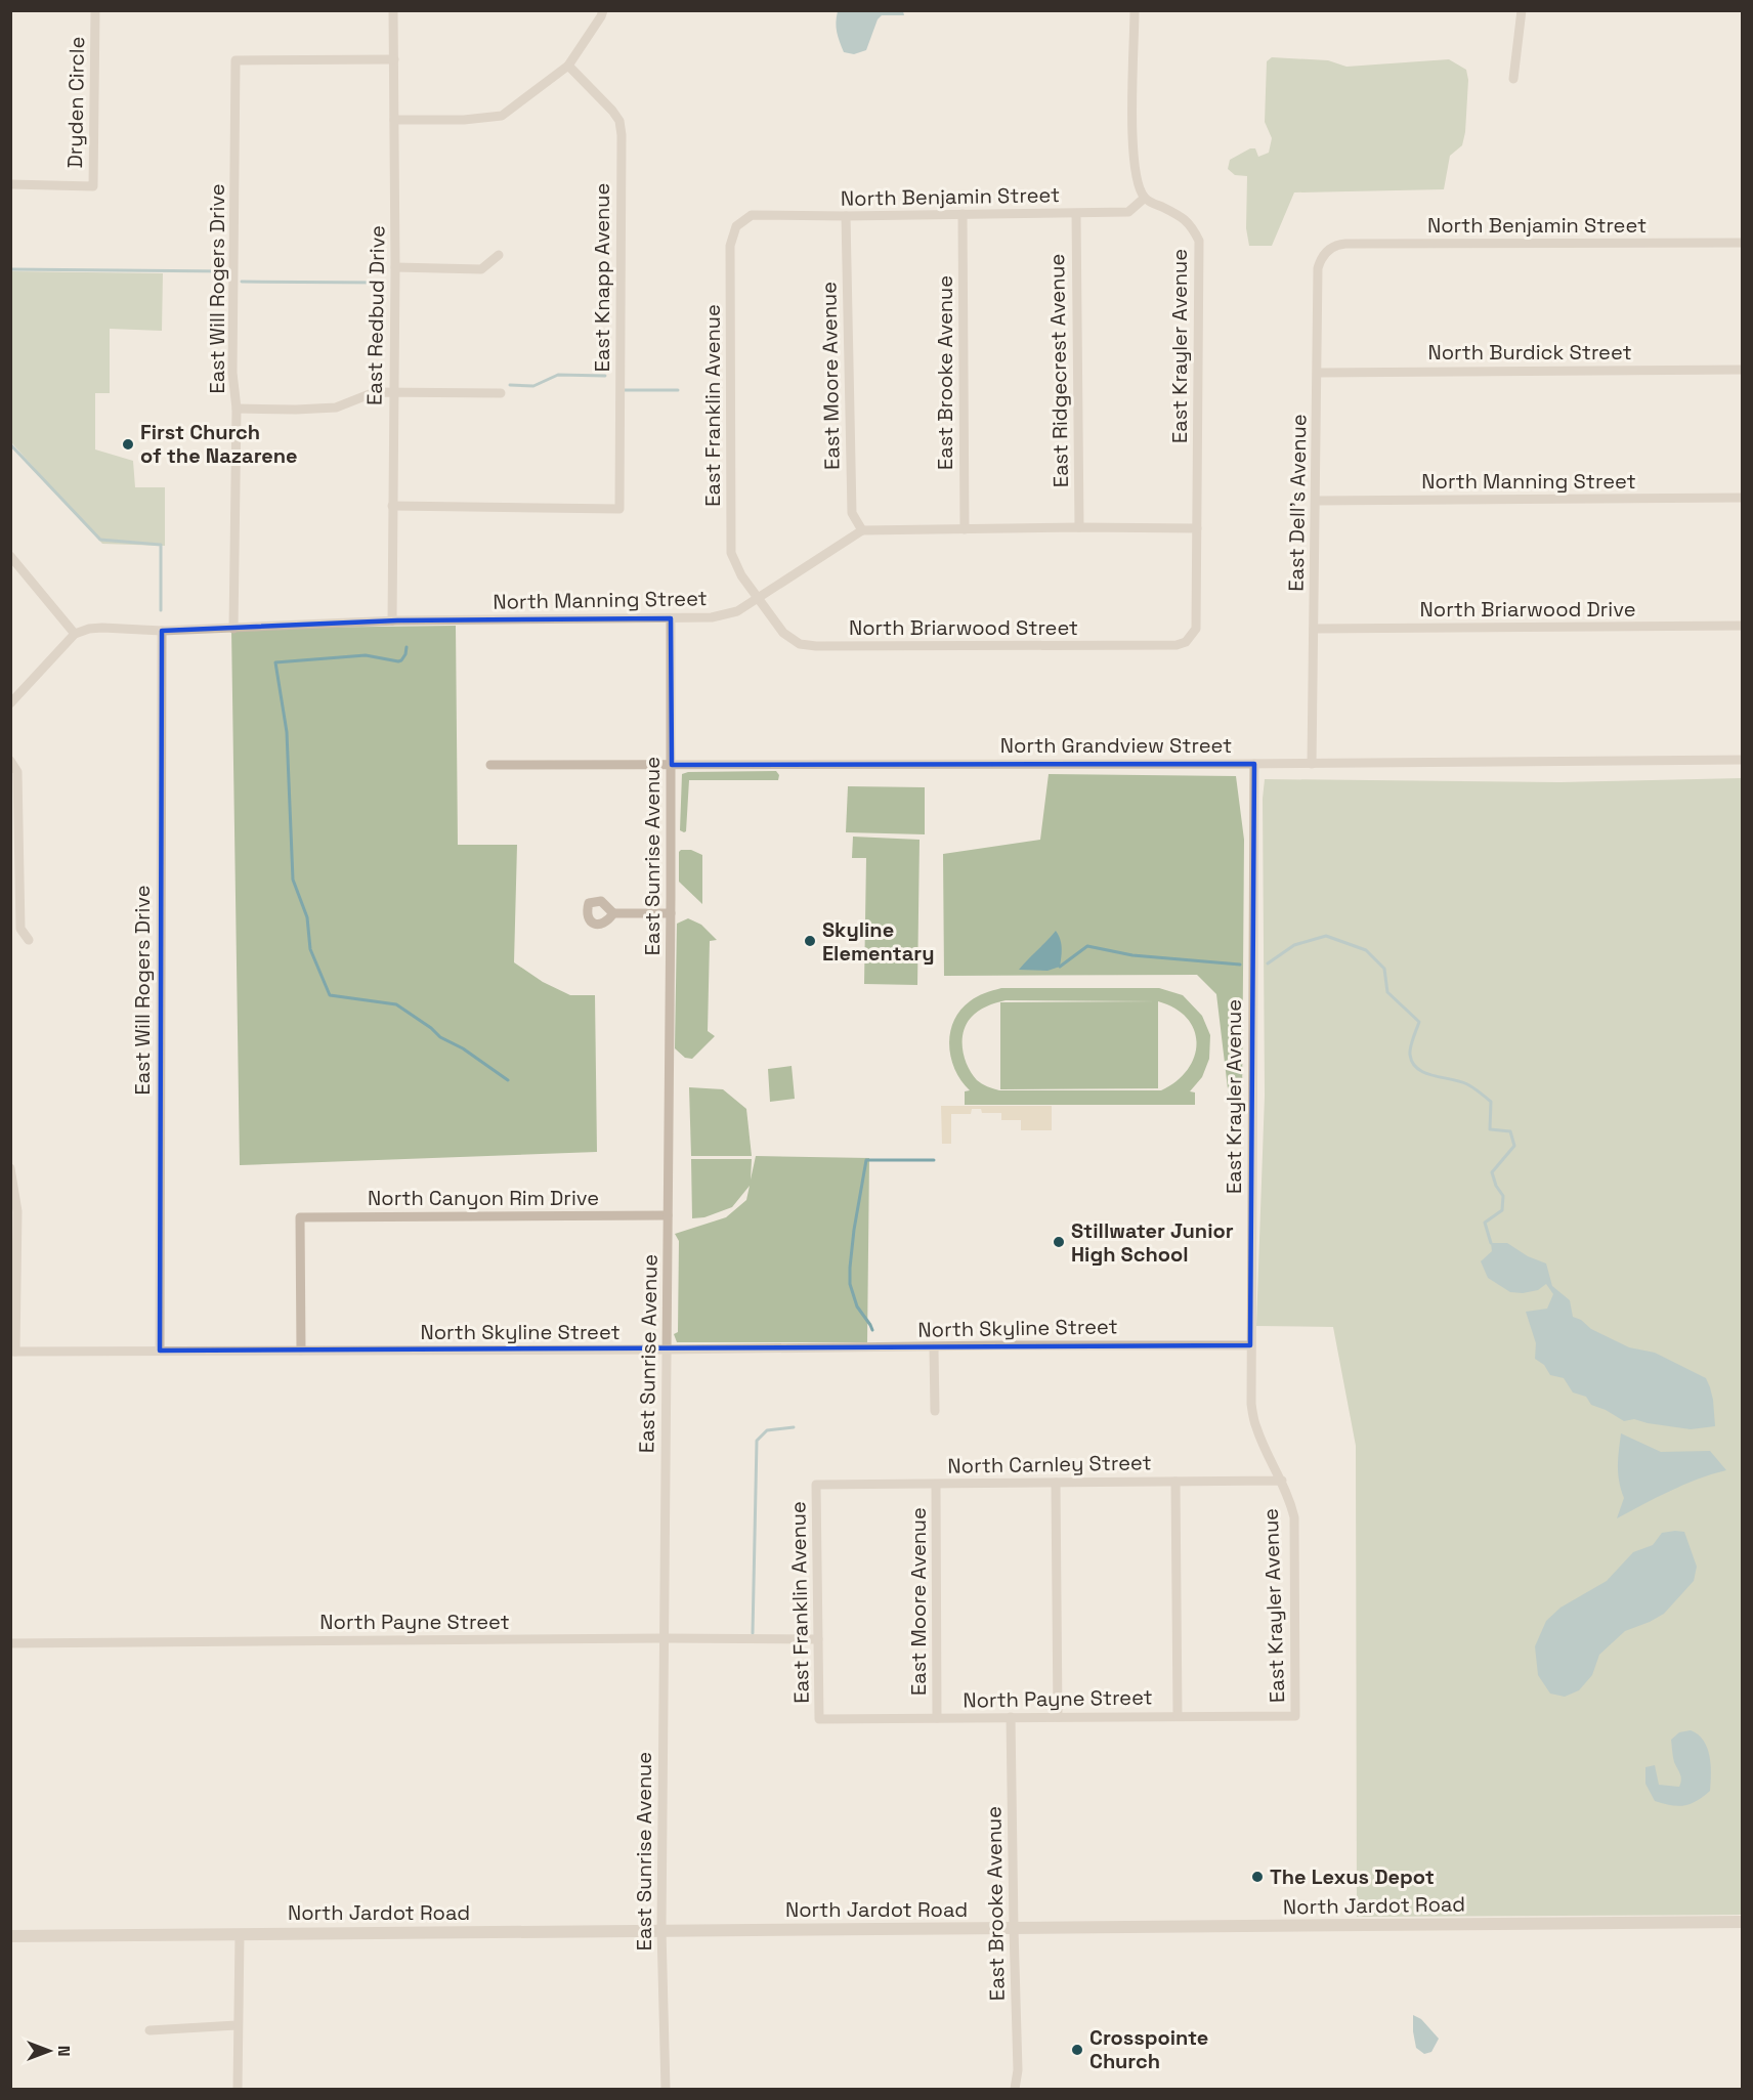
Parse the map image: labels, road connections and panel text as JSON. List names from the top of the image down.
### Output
{
  "streets": {
    "street": [
      "Dryden Circle",
      "North Benjamin Street",
      "East Knapp Avenue",
      "East Will Rogers Drive",
      "East Redbud Drive",
      "East Krayler Avenue",
      "North Burdick Street",
      "East Ridgecrest Avenue",
      "East Brooke Avenue",
      "East Moore Avenue",
      "East Franklin Avenue",
      "North Manning Street",
      "East Dell's Avenue",
      "North Briarwood Drive",
      "North Briarwood Street",
      "North Grandview Street",
      "East Sunrise Avenue",
      "North Canyon Rim Drive",
      "North Skyline Street",
      "North Carnley Street",
      "North Payne Street",
      "North Jardot Road"
    ]
  },
  "crossings": [
    ["North Benjamin Street", "East Krayler Avenue"],
    ["North Benjamin Street", "East Ridgecrest Avenue"],
    ["North Benjamin Street", "East Brooke Avenue"],
    ["North Benjamin Street", "East Moore Avenue"],
    ["North Benjamin Street", "East Franklin Avenue"],
    ["North Benjamin Street", "East Dell's Avenue"],
    ["East Knapp Avenue", "East Redbud Drive"],
    ["East Will Rogers Drive", "East Redbud Drive"],
    ["East Will Rogers Drive", "North Manning Street"],
    ["East Will Rogers Drive", "North Skyline Street"],
    ["East Redbud Drive", "North Manning Street"],
    ["East Krayler Avenue", "North Briarwood Street"],
    ["East Krayler Avenue", "North Grandview Street"],
    ["East Krayler Avenue", "North Skyline Street"],
    ["East Krayler Avenue", "North Carnley Street"],
    ["East Krayler Avenue", "North Payne Street"],
    ["North Burdick Street", "East Dell's Avenue"],
    ["East Brooke Avenue", "North Payne Street"],
    ["East Brooke Avenue", "North Jardot Road"],
    ["East Moore Avenue", "North Manning Street"],
    ["East Moore Avenue", "North Carnley Street"],
    ["East Moore Avenue", "North Payne Street"],
    ["East Franklin Avenue", "North Manning Street"],
    ["East Franklin Avenue", "North Briarwood Street"],
    ["East Franklin Avenue", "North Carnley Street"],
    ["East Franklin Avenue", "North Payne Street"],
    ["North Manning Street", "East Dell's Avenue"],
    ["North Manning Street", "North Briarwood Street"],
    ["North Manning Street", "East Sunrise Avenue"],
    ["East Dell's Avenue", "North Briarwood Drive"],
    ["East Dell's Avenue", "North Grandview Street"],
    ["North Grandview Street", "East Sunrise Avenue"],
    ["East Sunrise Avenue", "North Canyon Rim Drive"],
    ["East Sunrise Avenue", "North Skyline Street"],
    ["East Sunrise Avenue", "North Payne Street"],
    ["East Sunrise Avenue", "North Jardot Road"],
    ["North Canyon Rim Drive", "North Skyline Street"]
  ],
  "places": [
    "First Church of the Nazarene",
    "Skyline Elementary",
    "Stillwater Junior High School",
    "The Lexus Depot",
    "Crosspointe Church"
  ],
  "north": "right"
}
